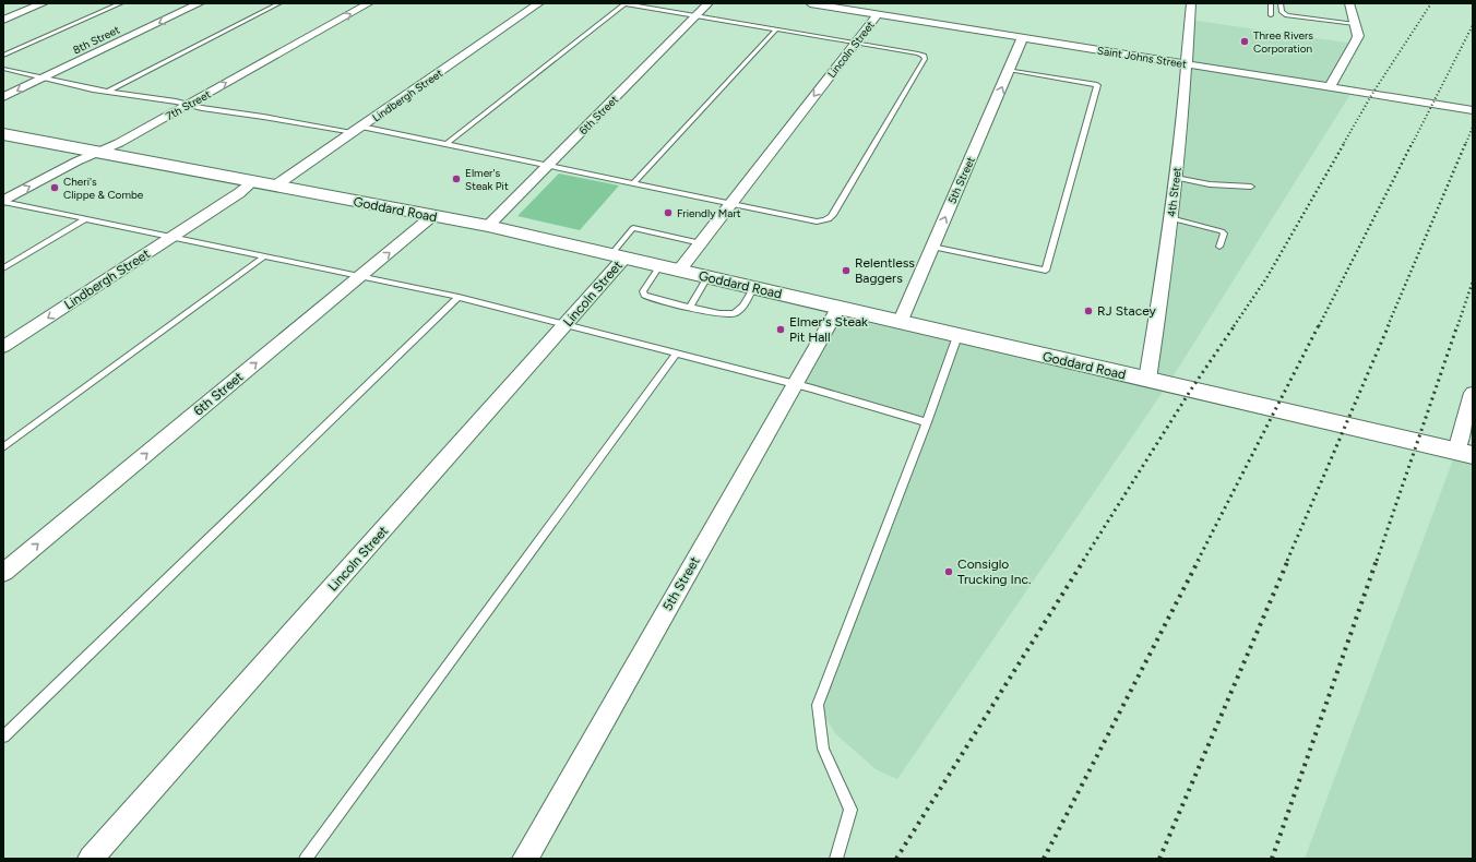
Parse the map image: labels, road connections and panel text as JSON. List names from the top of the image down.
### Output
{
  "streets": {
    "street": [
      "8th Street",
      "Lincoln Street",
      "Saint Johns Street",
      "Lindbergh Street",
      "7th Street",
      "6th Street",
      "5th Street",
      "4th Street",
      "Goddard Road"
    ]
  },
  "crossings": [
    ["Lincoln Street", "Saint Johns Street"],
    ["Lincoln Street", "Goddard Road"],
    ["Saint Johns Street", "5th Street"],
    ["Saint Johns Street", "4th Street"],
    ["Lindbergh Street", "Goddard Road"],
    ["7th Street", "Goddard Road"],
    ["6th Street", "Goddard Road"],
    ["5th Street", "Goddard Road"],
    ["4th Street", "Goddard Road"]
  ],
  "one_way": ["8th Street", "7th Street", "6th Street"],
  "places": [
    "Three Rivers Corporation",
    "Elmer's Steak Pit",
    "Cheri's Clippe & Combe",
    "Friendly Mart",
    "Relentless Baggers",
    "RJ Stacey",
    "Elmer's Steak Pit Hall",
    "Consiglo Trucking Inc."
  ]
}
